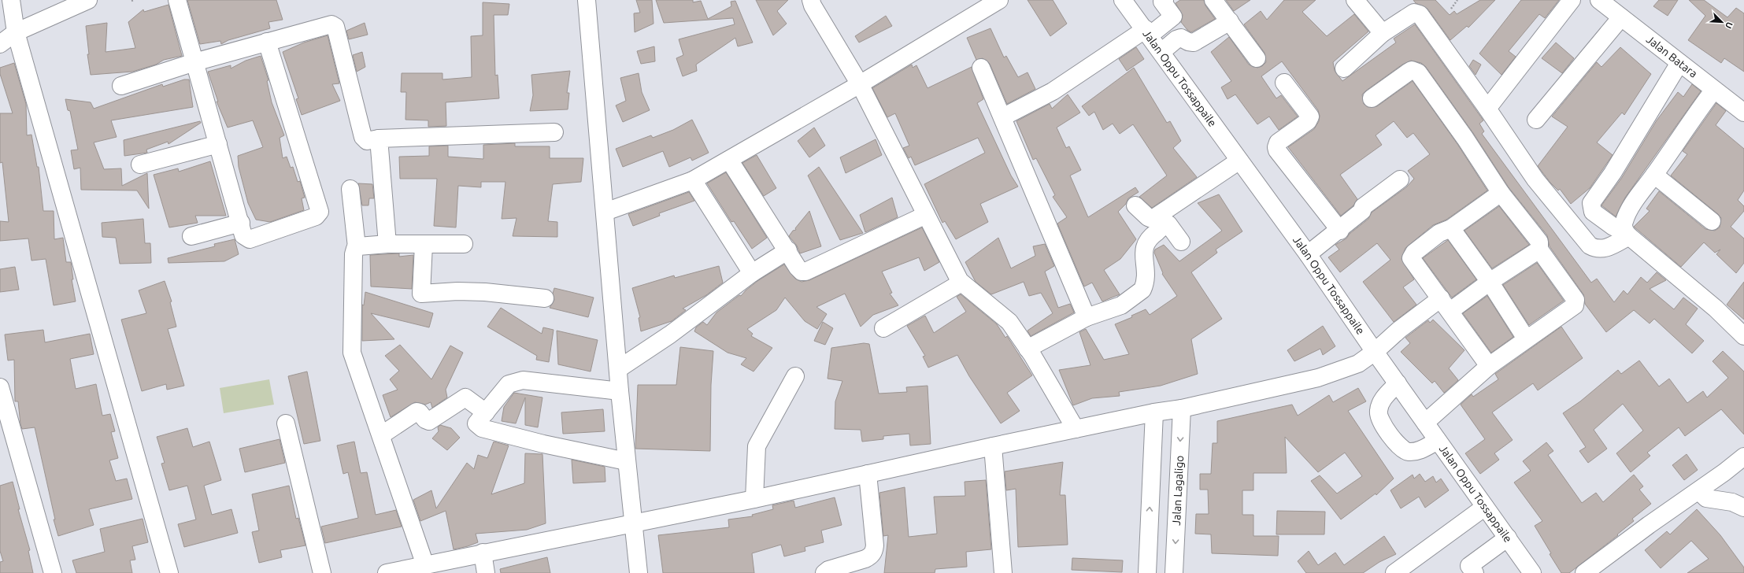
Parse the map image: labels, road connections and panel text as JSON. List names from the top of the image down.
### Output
{
  "streets": {
    "street": ["Jalan Batara", "Jalan Oppu Tossappaile", "Jalan Lagaligo"]
  },
  "north": "bottom right"
}
